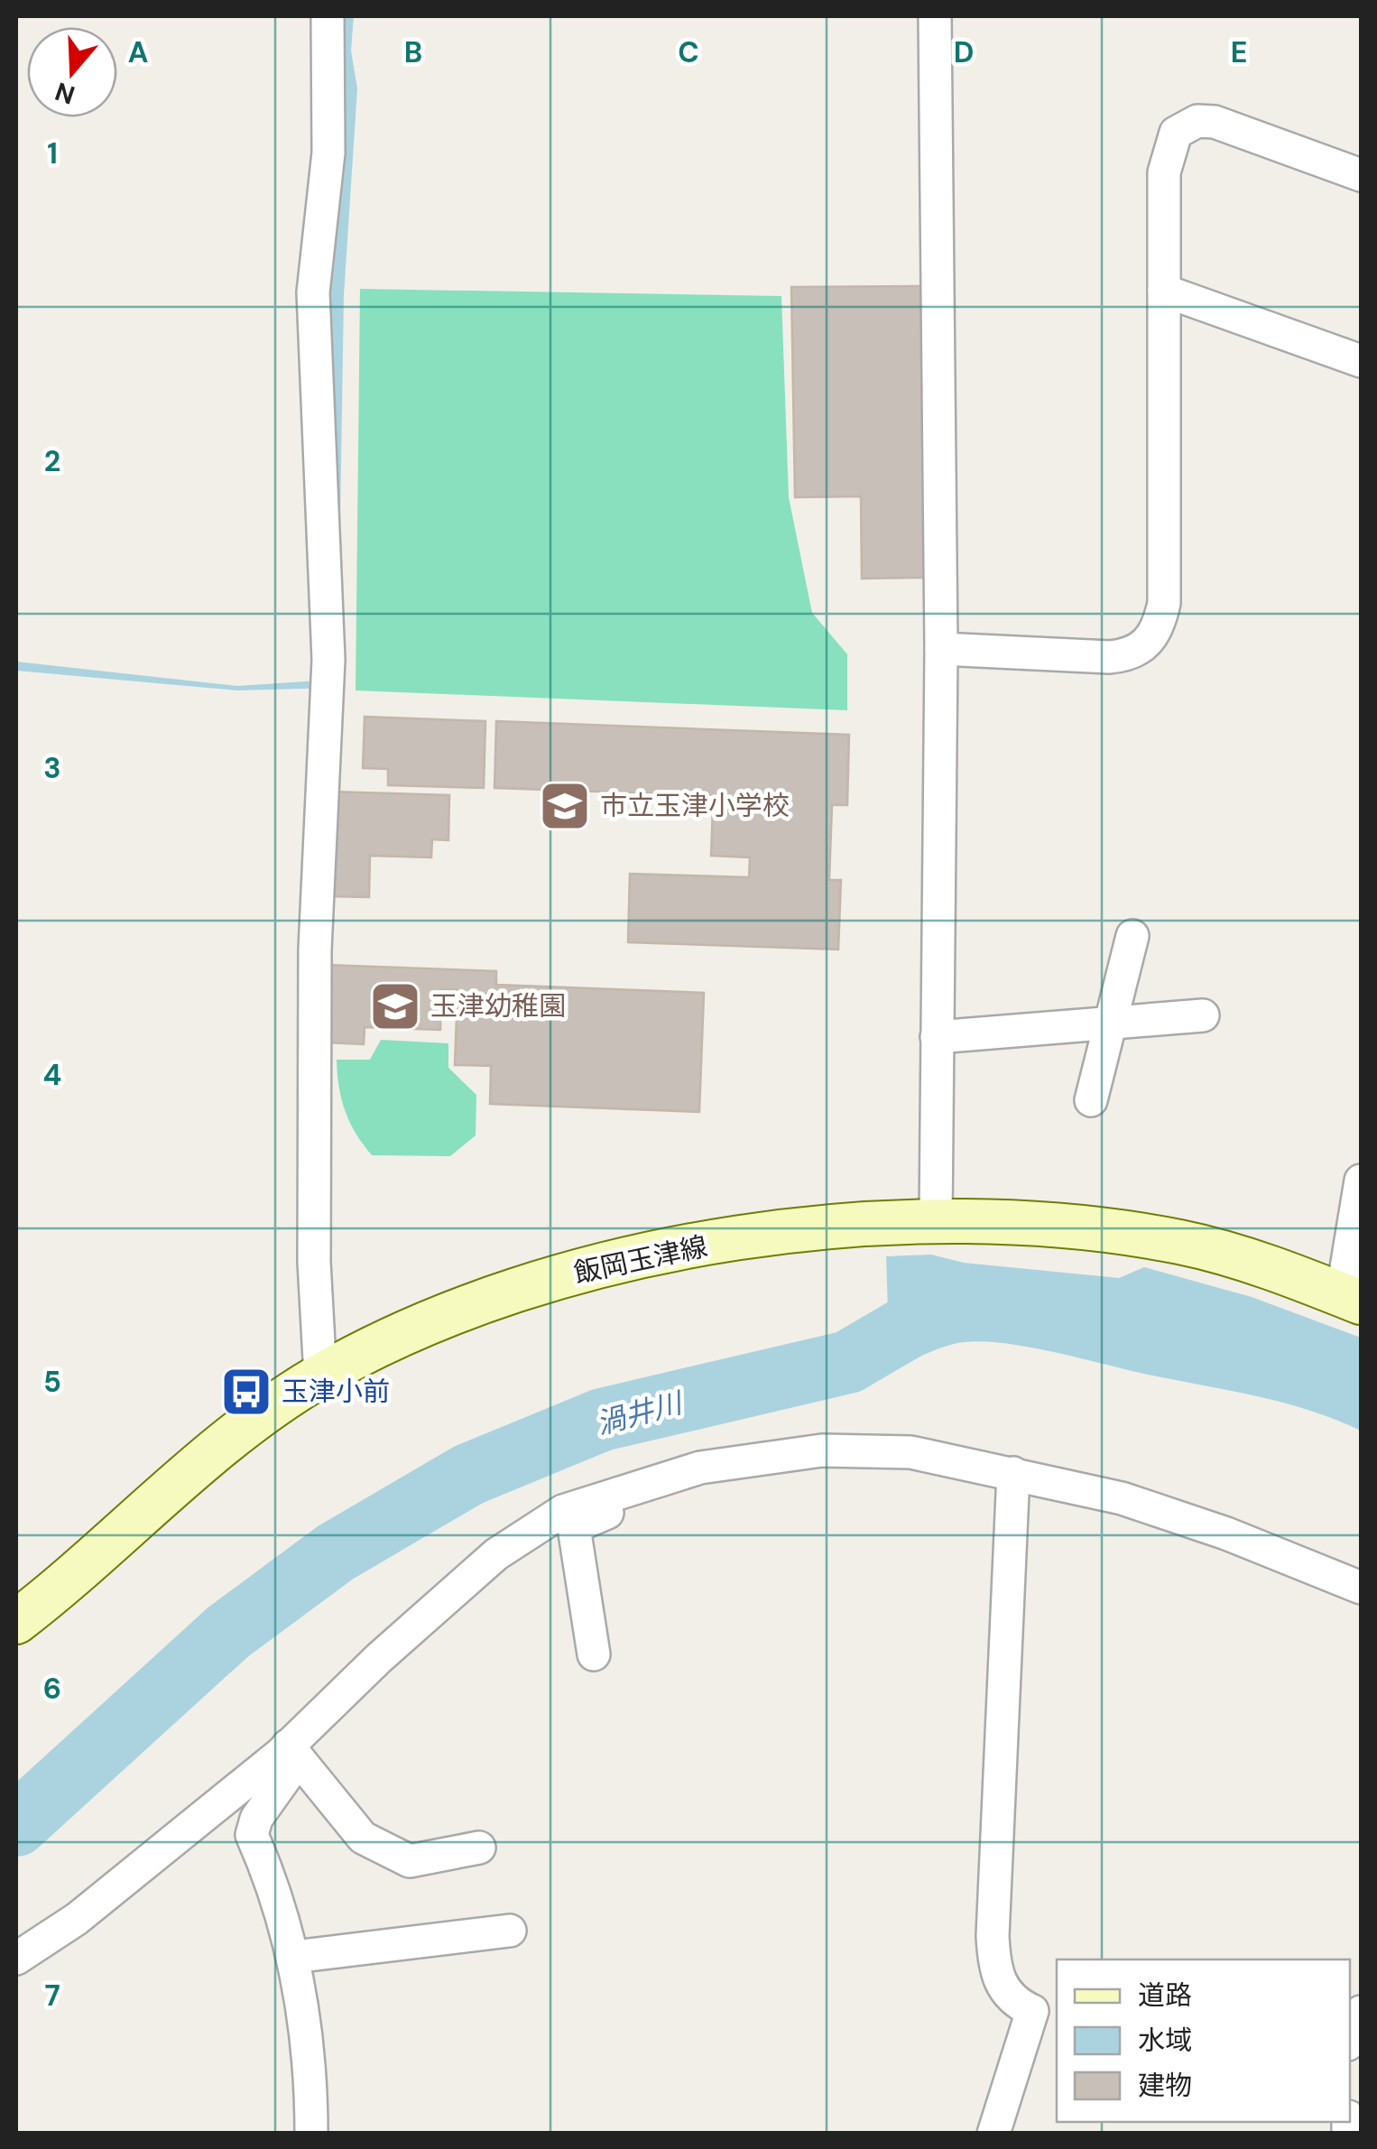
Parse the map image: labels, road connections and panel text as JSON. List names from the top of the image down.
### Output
{
  "streets": {
    "main road": ["飯岡玉津線"]
  },
  "water": ["渦井川"],
  "places": {
    "school or university": ["市立玉津小学校", "玉津幼稚園"],
    "bus stop": ["玉津小前"]
  },
  "legend": ["道路", "水域", "建物"],
  "north": "bottom",
  "grid": {
    "columns": [
      "A",
      "B",
      "C",
      "D",
      "E"
    ],
    "rows": [
      "1",
      "2",
      "3",
      "4",
      "5",
      "6",
      "7"
    ]
  }
}
